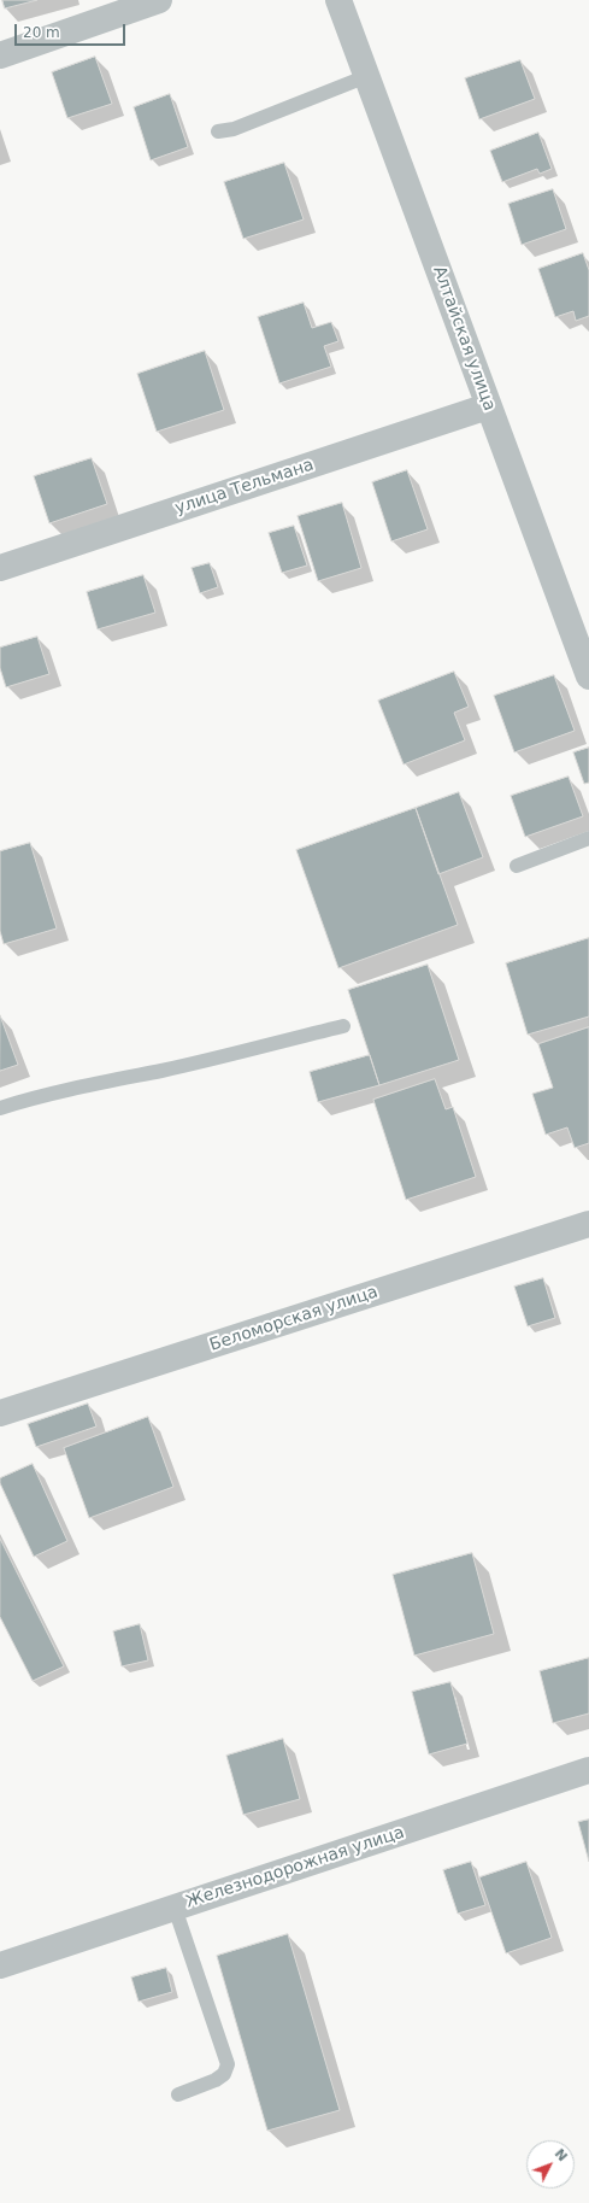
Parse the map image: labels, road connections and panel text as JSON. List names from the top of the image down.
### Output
{
  "streets": {
    "street": [
      "Алтайская улица",
      "улица Тельмана",
      "Беломорская улица",
      "Железнодорожная улица"
    ]
  },
  "crossings": [
    ["Алтайская улица", "улица Тельмана"]
  ],
  "scale_bar": "20 m",
  "north": "top right"
}
